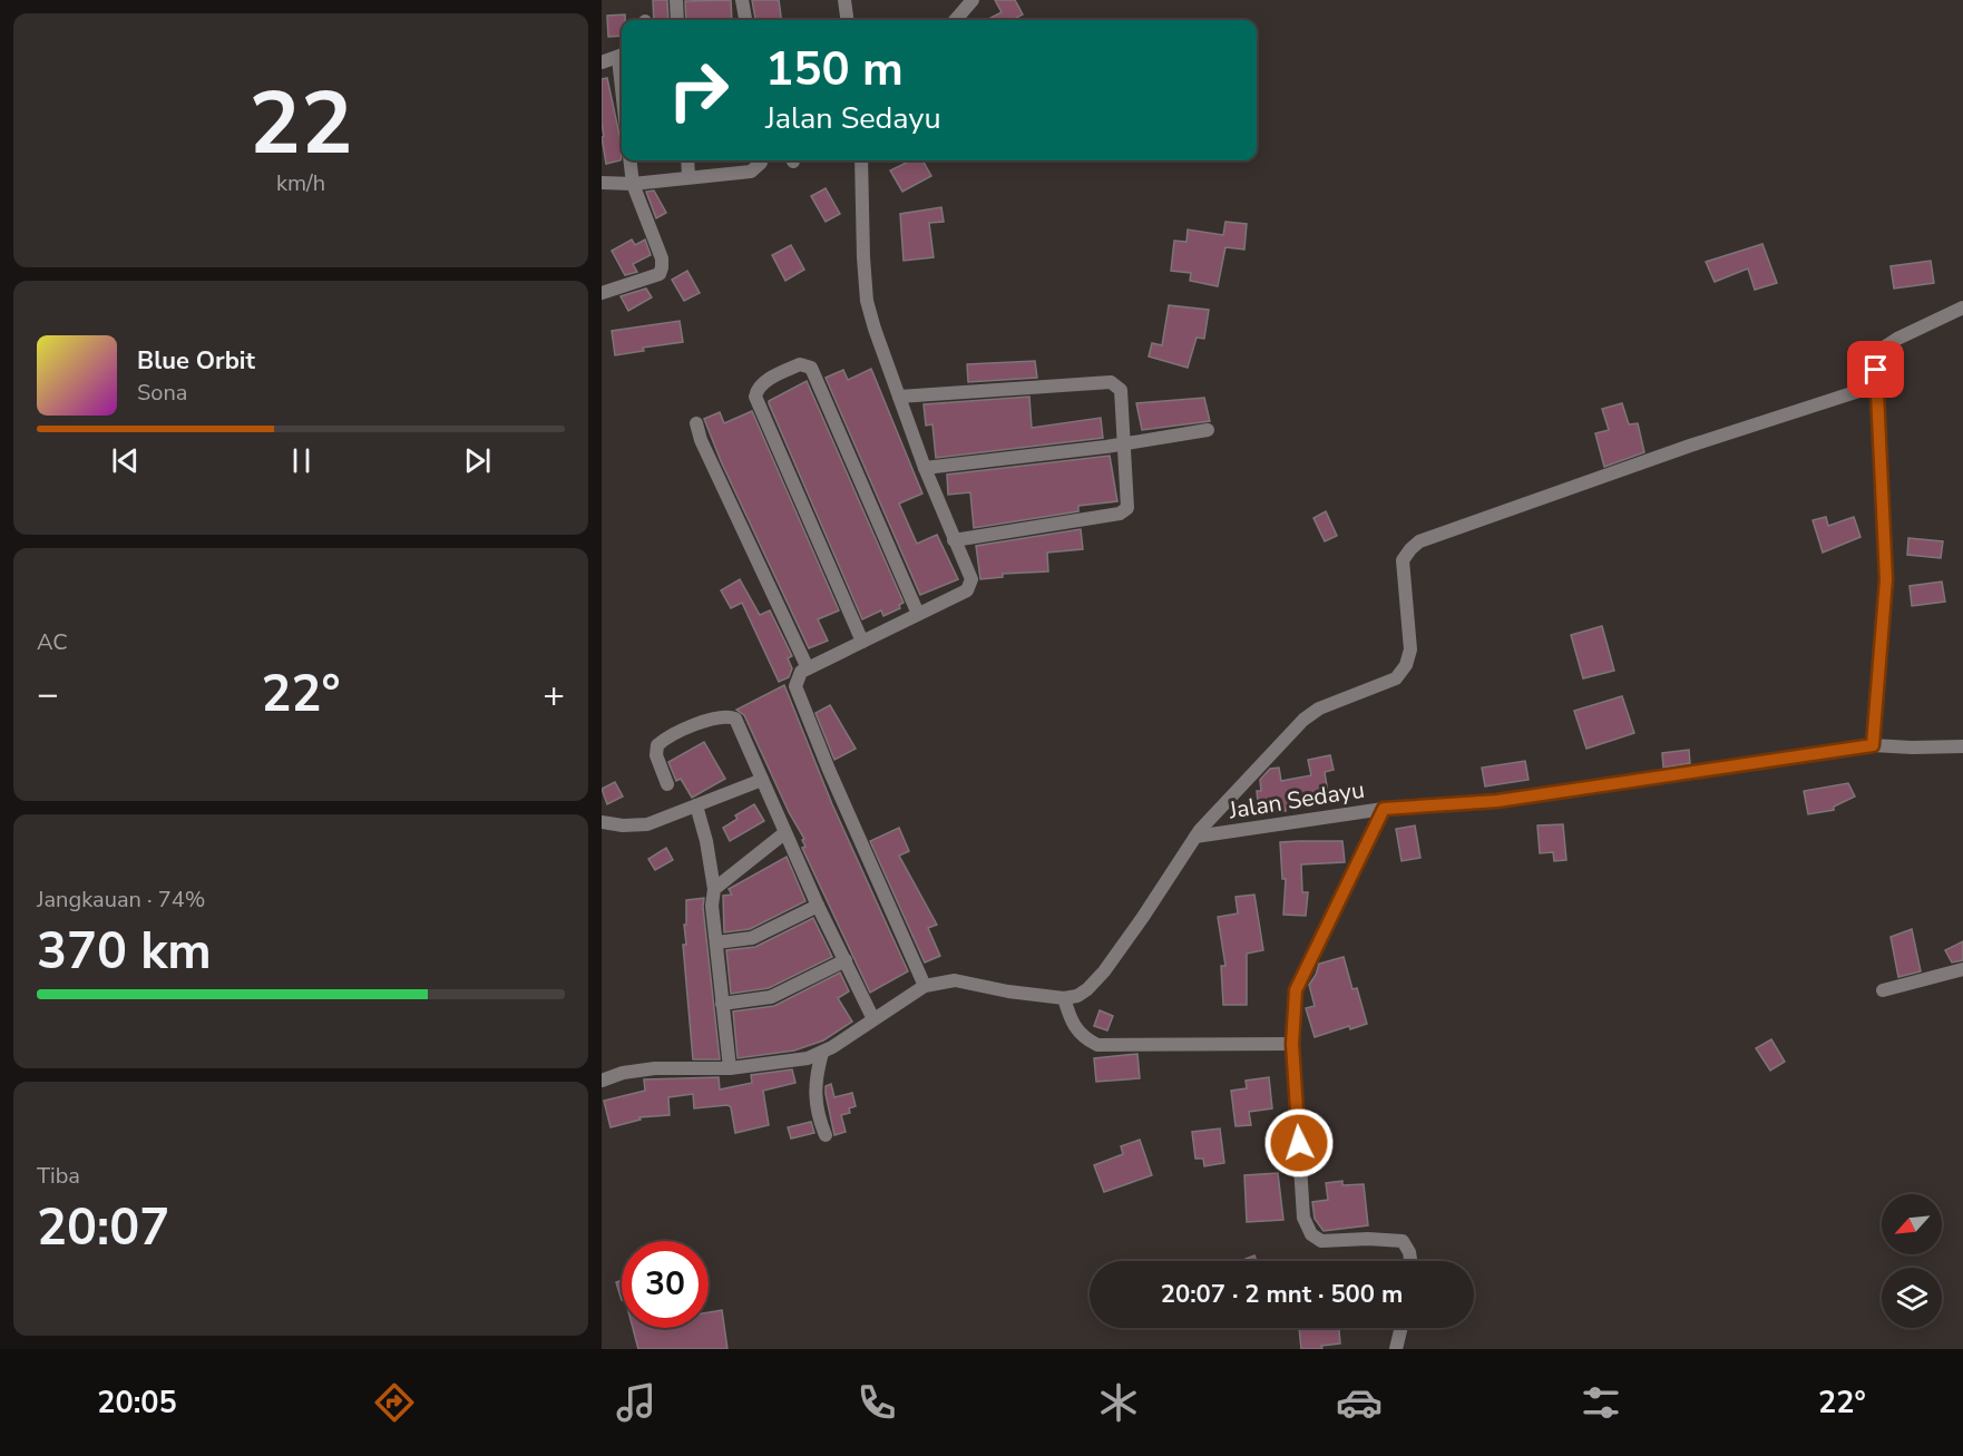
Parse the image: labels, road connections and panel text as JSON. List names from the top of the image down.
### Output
{
  "streets": {
    "street": ["Jalan Sedayu"]
  },
  "north": "bottom left",
  "page": {
    "tile": [
      ["22", "km/h"],
      "AC",
      ["Jangkauan · 74%", "370 km"],
      ["Tiba", "20:07"]
    ],
    "turn": ["150 m", "Jalan Sedayu"],
    "song": ["Blue Orbit", "Sona"],
    "heat": ["−", "22°", "+"],
    "limit": "30",
    "trip": "20:07 · 2 mnt · 500 m",
    "tabs": ["20:05", "22°"]
  }
}
